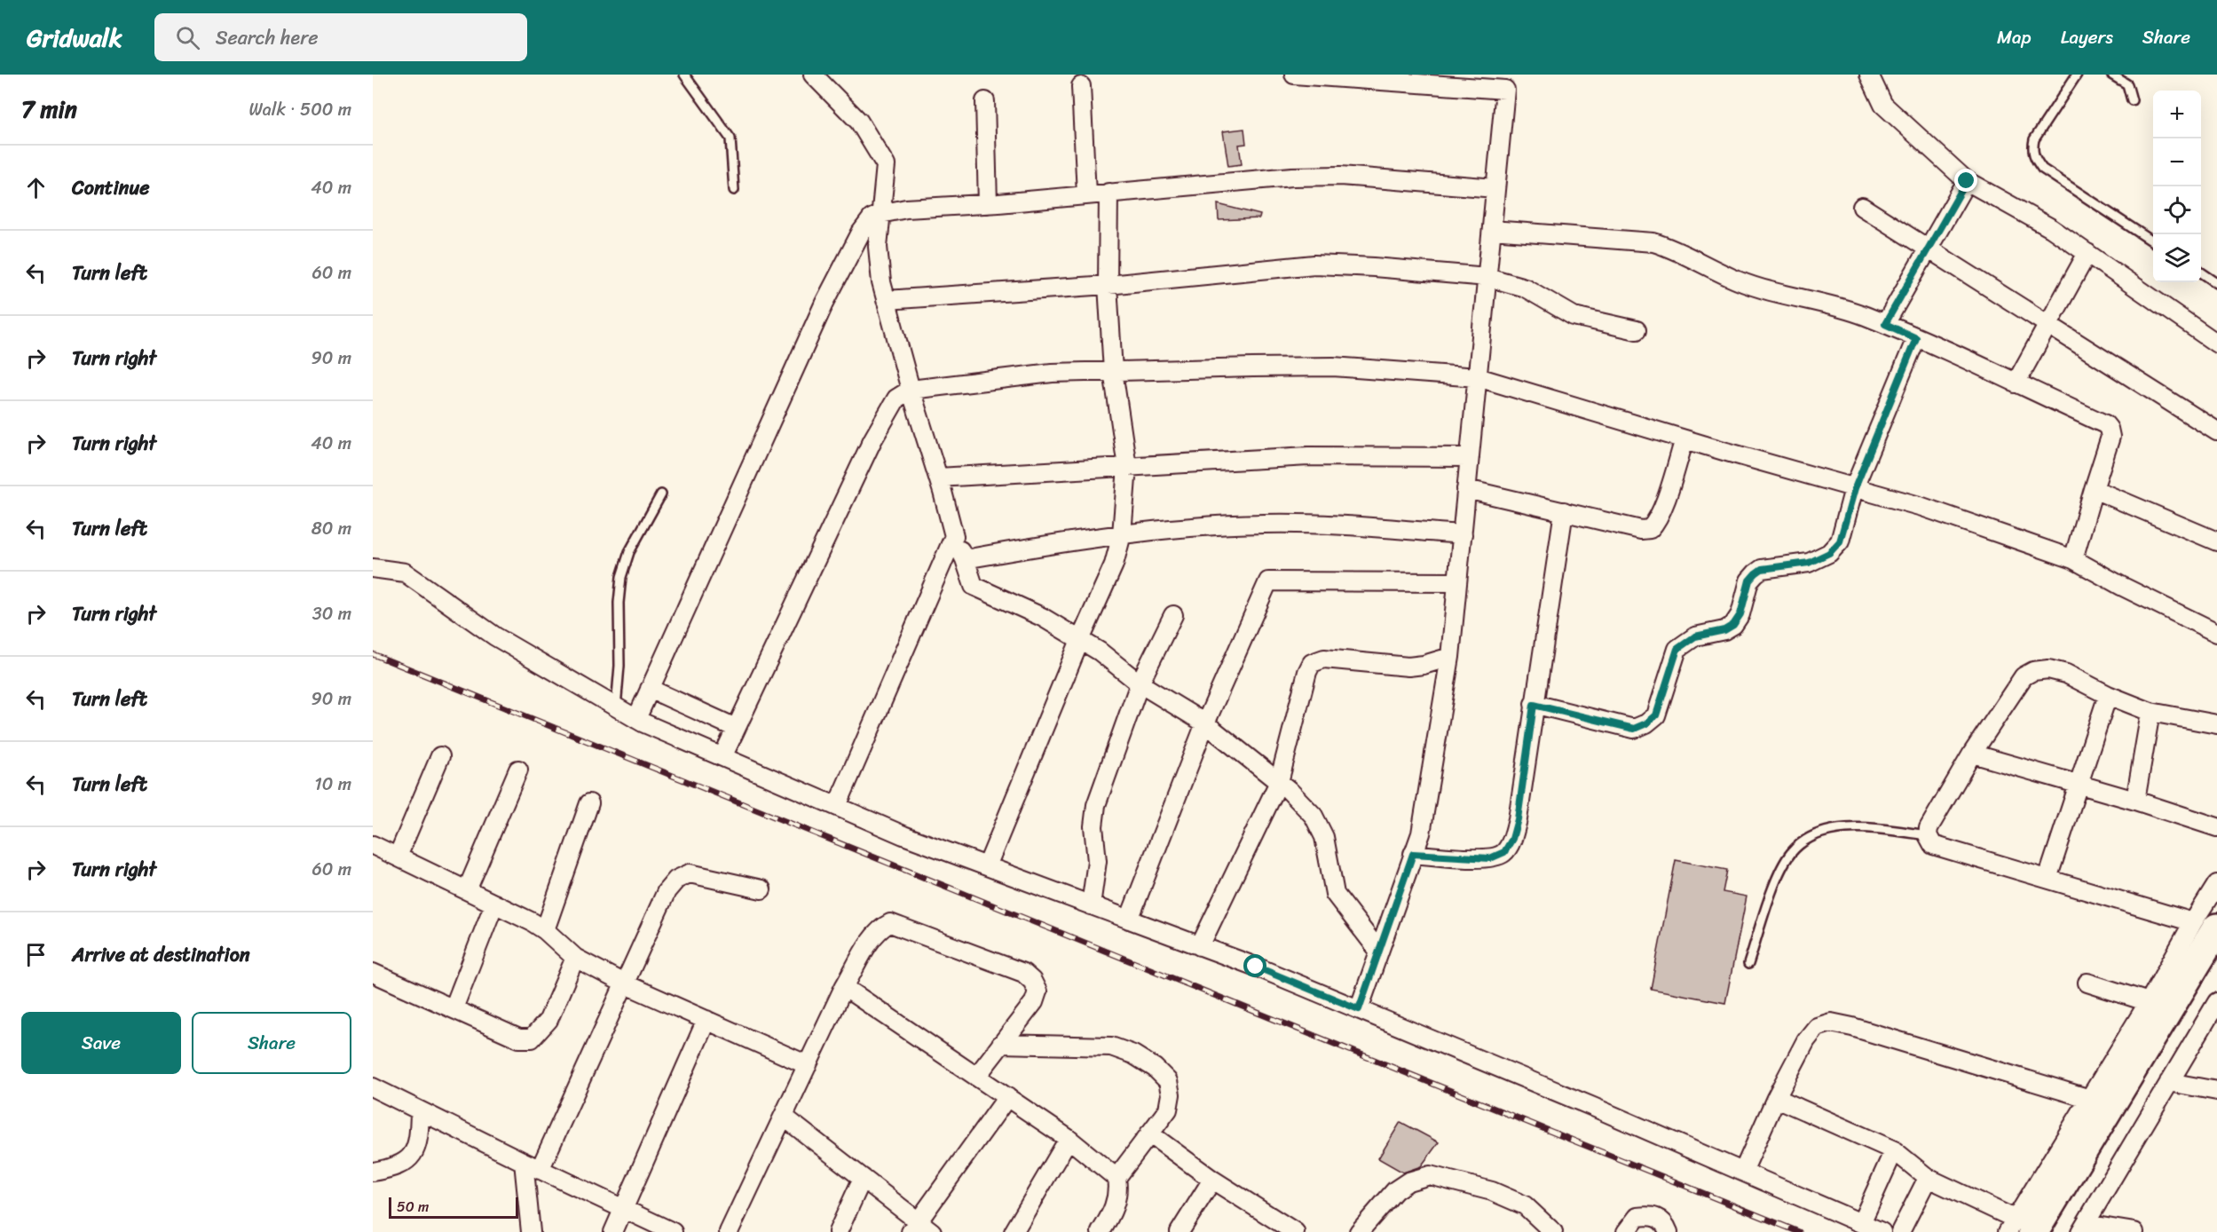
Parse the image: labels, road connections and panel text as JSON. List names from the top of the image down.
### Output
{
  "scale_bar": "50 m",
  "page": {
    "header": "Gridwalk",
    "search": "Search here",
    "nav": ["Map", "Layers", "Share"],
    "heading": ["7 min", "Walk · 500 m"],
    "map_buttons": ["+", "−"],
    "list": [
      ["Continue", "40 m"],
      ["Turn left", "60 m"],
      ["Turn right", "90 m"],
      ["Turn right", "40 m"],
      ["Turn left", "80 m"],
      ["Turn right", "30 m"],
      ["Turn left", "90 m"],
      ["Turn left", "10 m"],
      ["Turn right", "60 m"],
      "Arrive at destination"
    ],
    "buttons": ["Save", "Share"],
    "scale": "50 m"
  }
}
